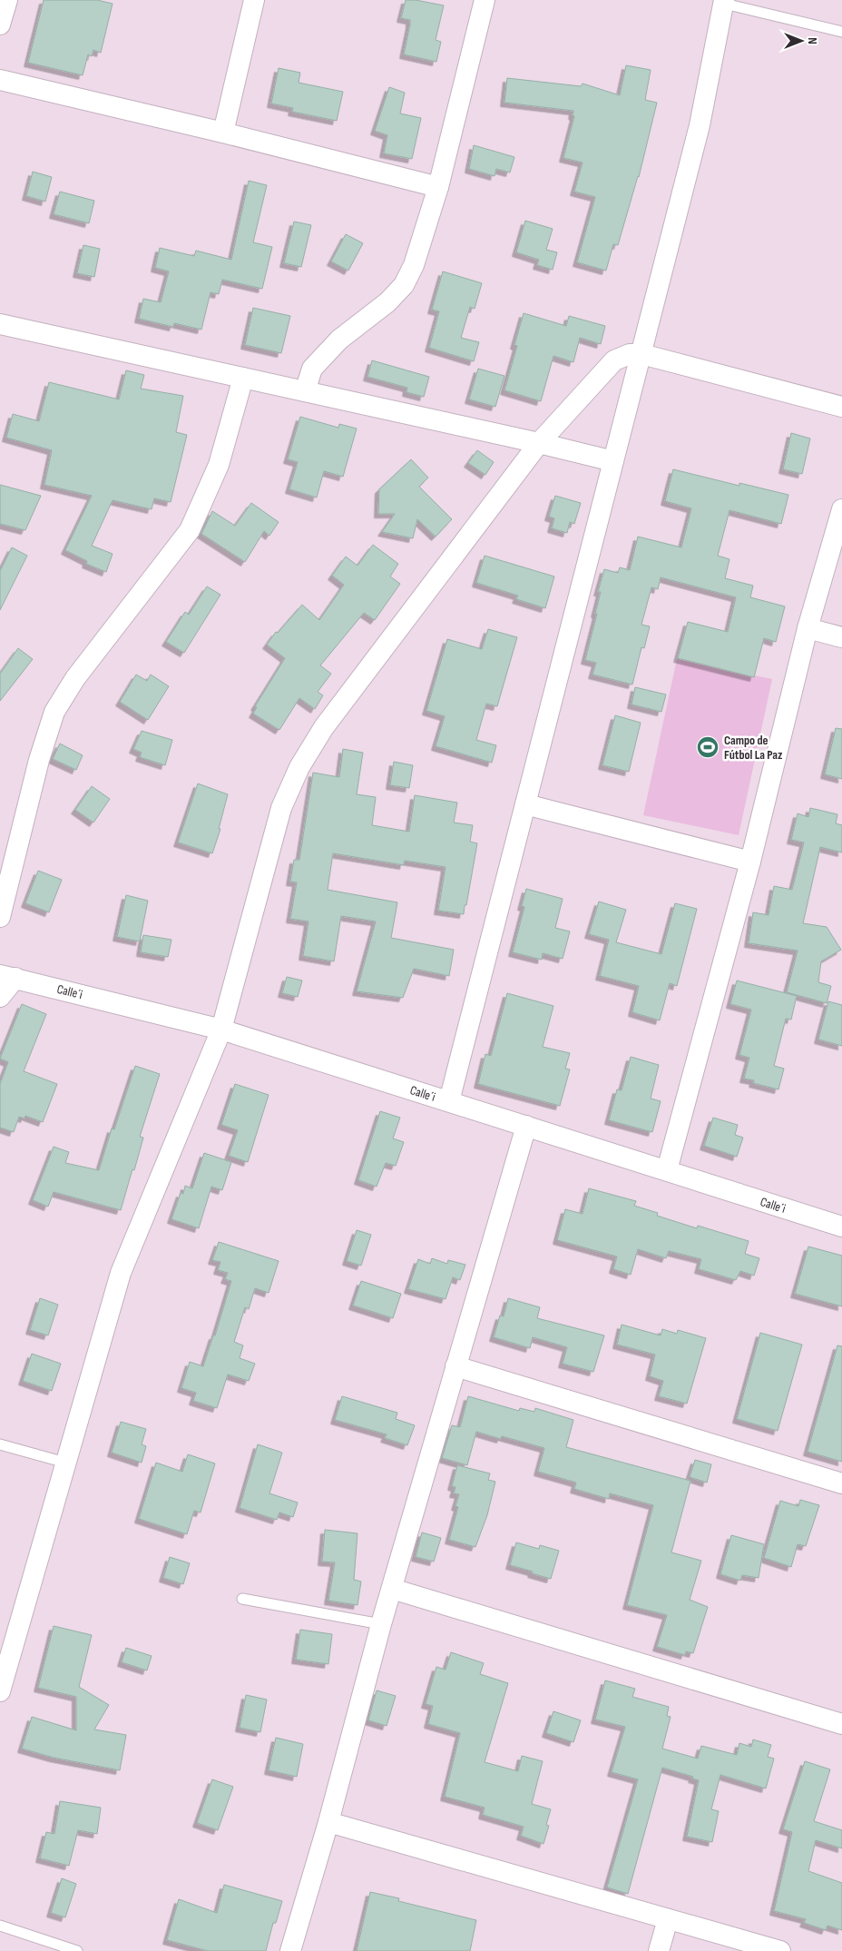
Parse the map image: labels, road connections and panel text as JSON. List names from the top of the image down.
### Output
{
  "streets": {
    "street": ["Calle´i"]
  },
  "places": {
    "sports": ["Campo de Fútbol La Paz"]
  },
  "north": "right"
}
